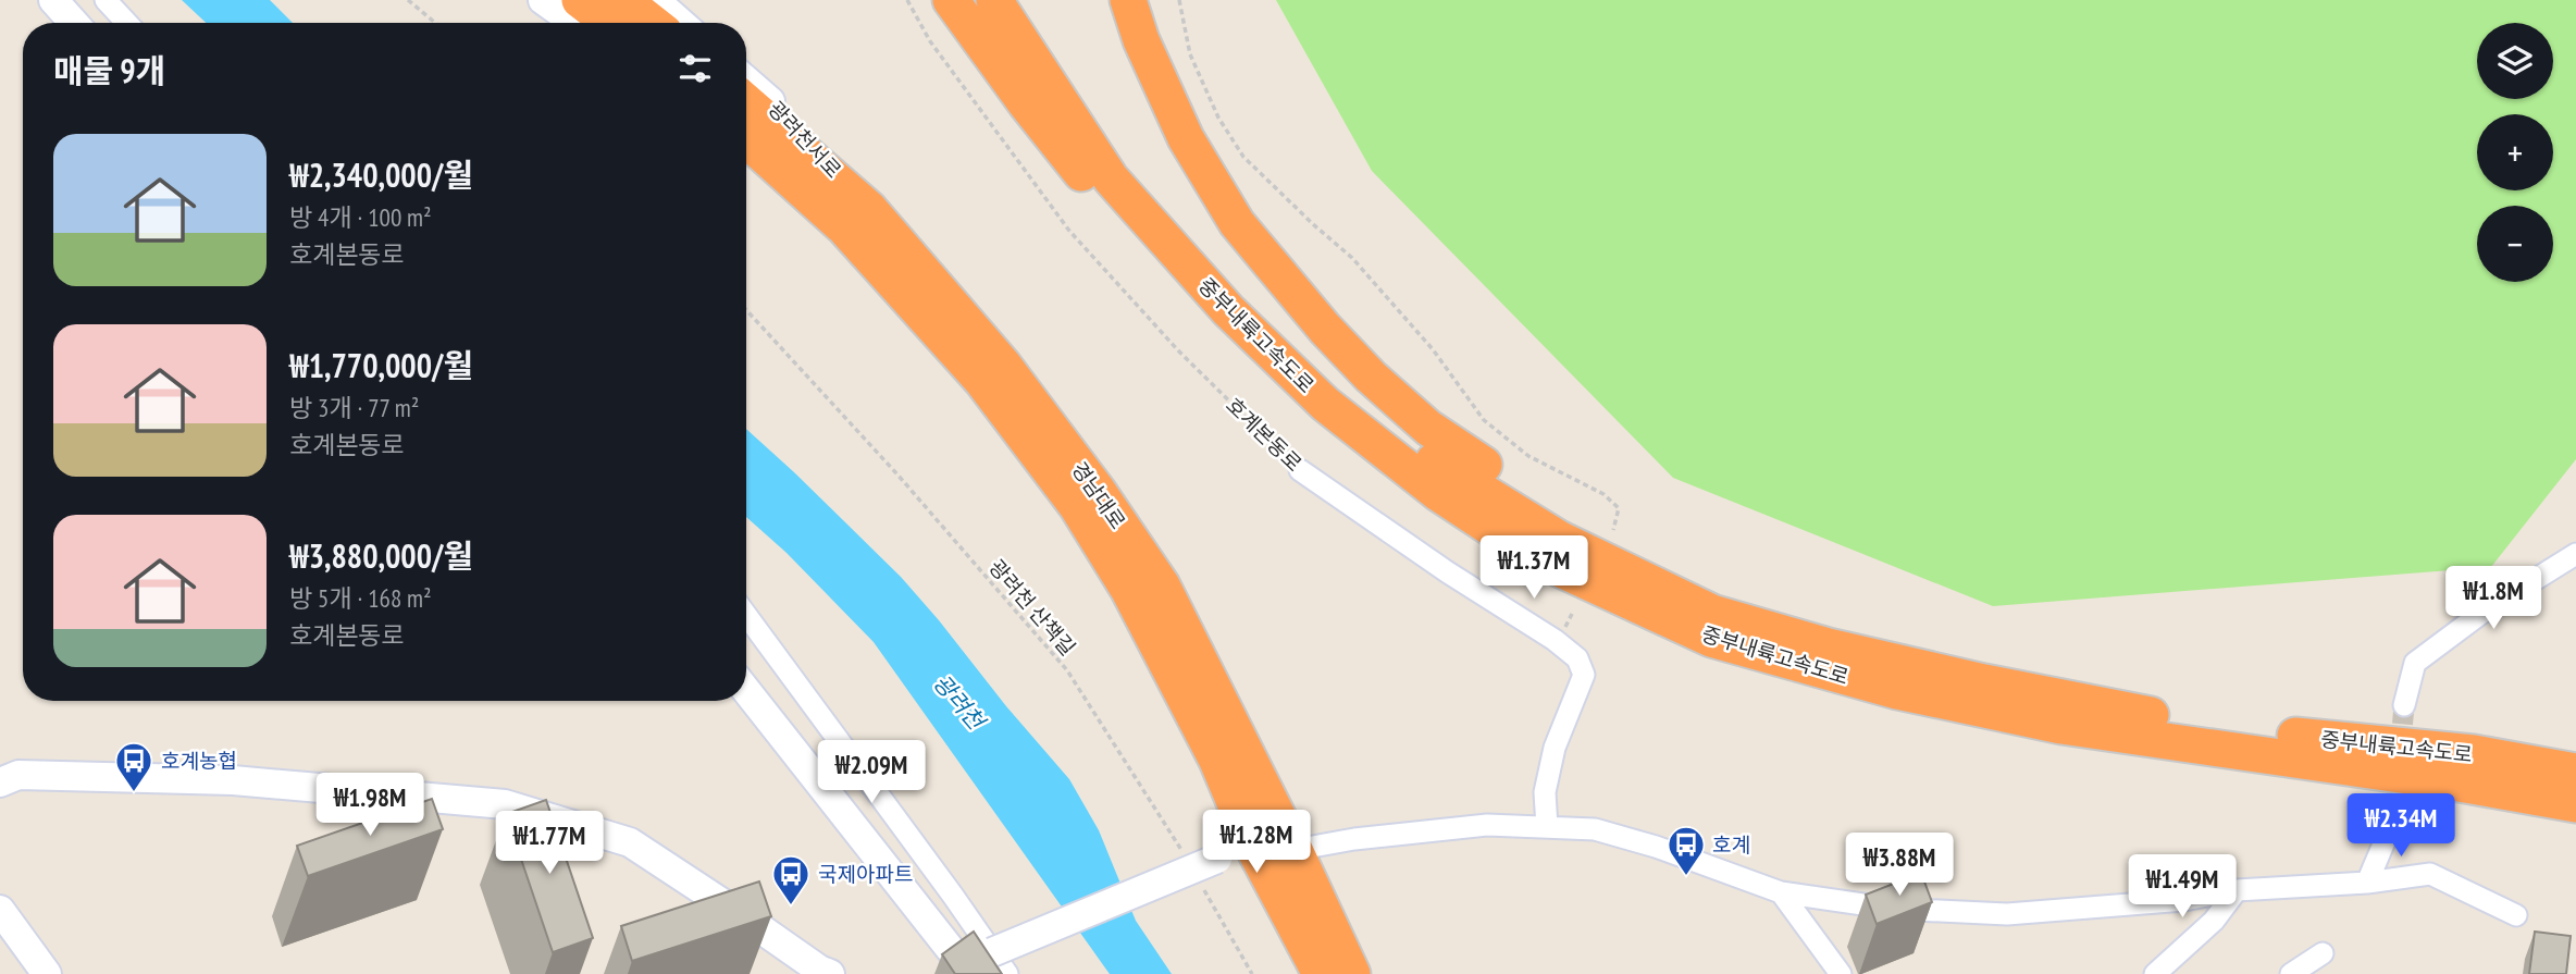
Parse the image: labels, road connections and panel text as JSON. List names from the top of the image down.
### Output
{
  "streets": {
    "highway": ["중부내륙고속도로", "경남대로"],
    "street": ["광려천서로", "호계본동로"],
    "path": ["광려천 산책길"]
  },
  "crossings": [
    ["광려천서로", "경남대로"]
  ],
  "water": ["광려천"],
  "places": {
    "bus stop": ["호계농협", "호계", "국제아파트"]
  },
  "page": {
    "map_buttons": ["+", "−"],
    "heading": "매물 9개",
    "list": [
      {
        "name": "₩2,340,000/월",
        "note": "방 4개 · 100 m² · 호계본동로"
      },
      {
        "name": "₩1,770,000/월",
        "note": "방 3개 · 77 m² · 호계본동로"
      },
      {
        "name": "₩3,880,000/월",
        "note": "방 5개 · 168 m² · 호계본동로"
      }
    ],
    "price": [
      "₩1.37M",
      "₩1.8M",
      "₩2.09M",
      "₩1.98M",
      "₩2.34M",
      "₩1.28M",
      "₩1.77M",
      "₩3.88M",
      "₩1.49M"
    ]
  }
}
